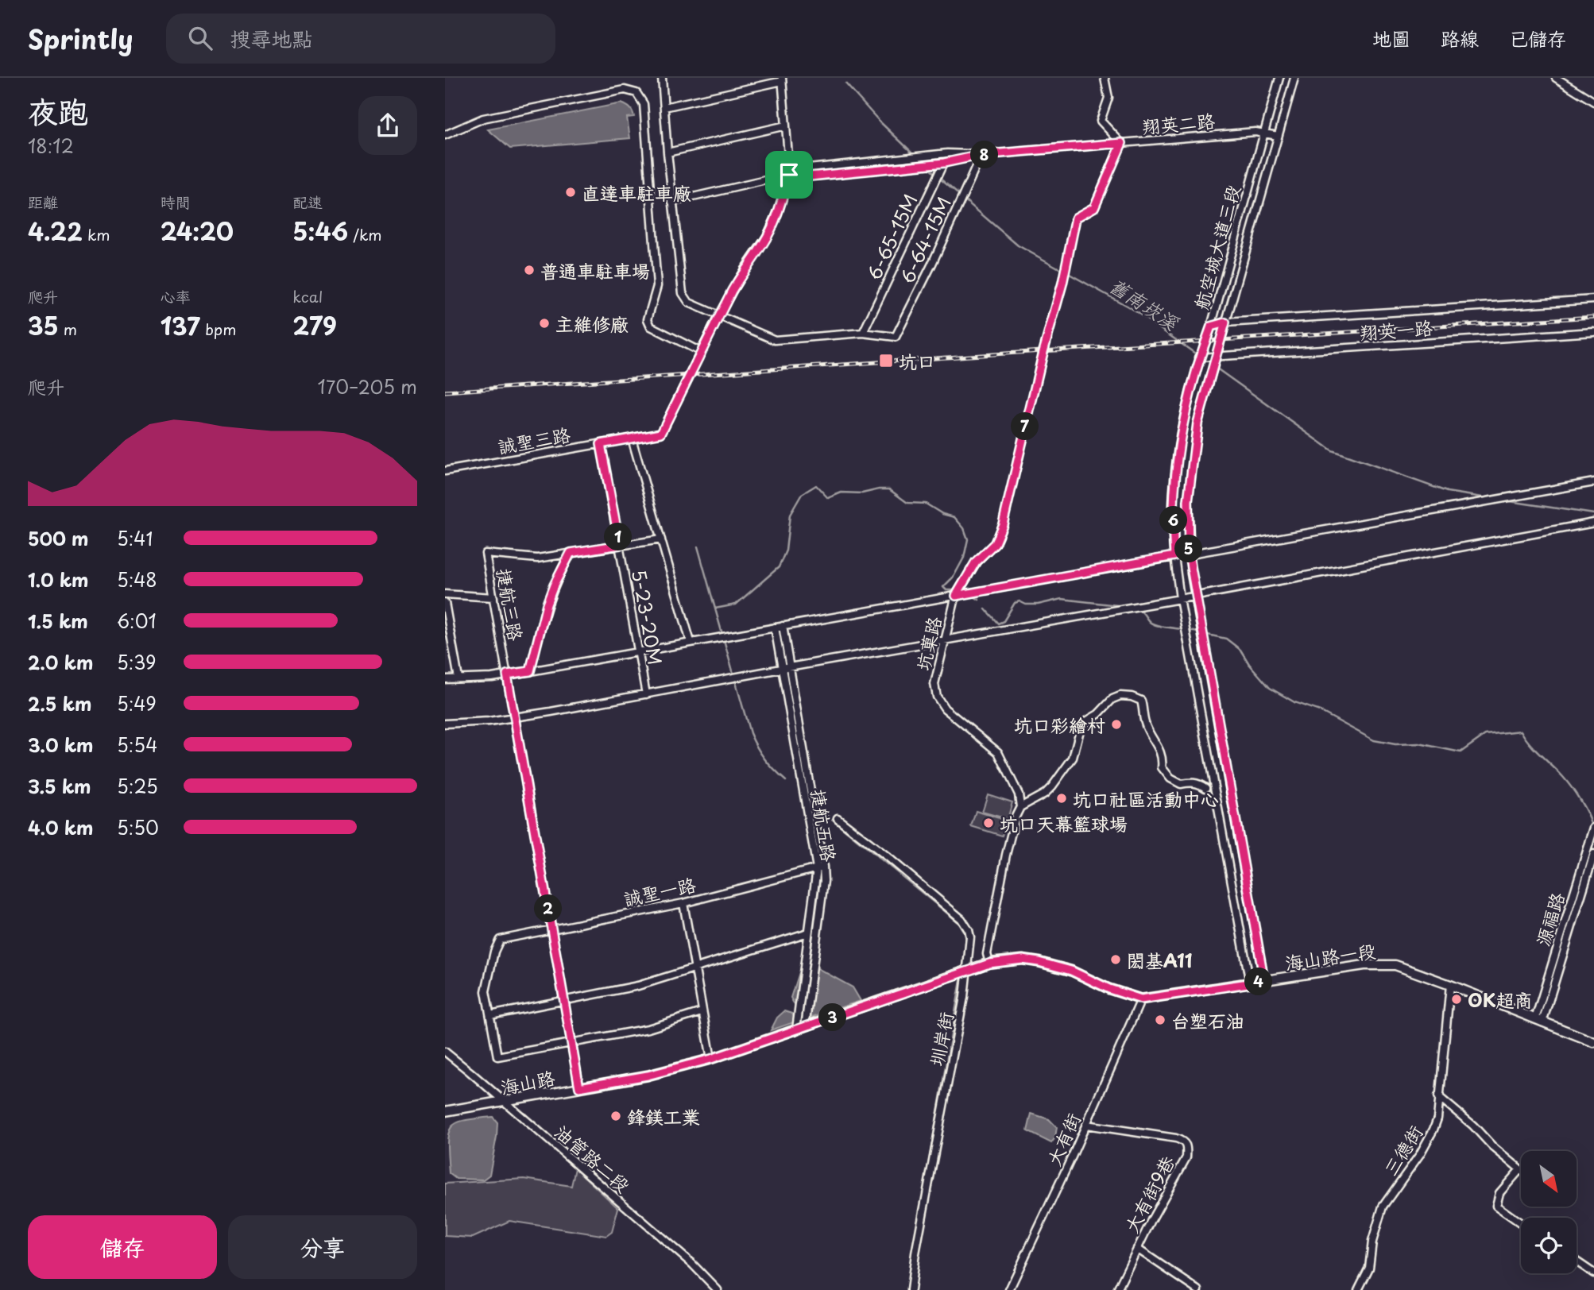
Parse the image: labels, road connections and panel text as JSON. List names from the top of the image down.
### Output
{
  "streets": {
    "main road": ["海山路一段", "海山路"],
    "street": [
      "翔英二路",
      "6-65-15M",
      "6-64-15M",
      "航空城大道三段",
      "翔英一路",
      "誠聖三路",
      "捷航三路",
      "5-23-20M",
      "坑菓路",
      "捷航五路",
      "誠聖一路",
      "源福路",
      "圳岸街",
      "大有街",
      "三德街",
      "油管路二段",
      "大有街9巷"
    ]
  },
  "crossings": [
    ["翔英二路", "6-65-15M"],
    ["翔英二路", "6-64-15M"],
    ["翔英二路", "航空城大道三段"],
    ["翔英二路", "坑菓路"],
    ["6-65-15M", "6-64-15M"],
    ["航空城大道三段", "翔英一路"],
    ["航空城大道三段", "海山路一段"],
    ["誠聖三路", "5-23-20M"],
    ["捷航三路", "誠聖一路"],
    ["捷航三路", "海山路"],
    ["捷航五路", "誠聖一路"],
    ["捷航五路", "海山路"],
    ["源福路", "海山路一段"],
    ["海山路一段", "圳岸街"],
    ["海山路一段", "海山路"],
    ["海山路一段", "大有街"],
    ["海山路一段", "三德街"],
    ["圳岸街", "海山路"],
    ["海山路", "油管路二段"],
    ["大有街", "大有街9巷"]
  ],
  "water": ["舊南崁溪"],
  "places": {
    "other": [
      "直達車駐車廠",
      "普通車駐車場",
      "主維修廠",
      "坑口彩繪村",
      "坑口社區活動中心",
      "坑口天幕籃球場",
      "閎基A11",
      "OK超商",
      "台塑石油",
      "鋒鎂工業"
    ],
    "transit": ["坑口"]
  },
  "north": "bottom right",
  "page": {
    "header": "Sprintly",
    "search": "搜尋地點",
    "nav": ["地圖", "路線", "已儲存"],
    "heading": ["夜跑", "18:12"],
    "pins": [
      "8",
      "7",
      "6",
      "1",
      "5",
      "2",
      "4",
      "3"
    ],
    "stats": [
      ["距離", "4.22 km"],
      ["時間", "24:20"],
      ["配速", "5:46 /km"],
      ["爬升", "35 m"],
      ["心率", "137 bpm"],
      ["kcal", "279"]
    ],
    "chart": ["爬升", "170–205 m"],
    "list": [
      {
        "name": "500 m",
        "note": "5:41"
      },
      {
        "name": "1.0 km",
        "note": "5:48"
      },
      {
        "name": "1.5 km",
        "note": "6:01"
      },
      {
        "name": "2.0 km",
        "note": "5:39"
      },
      {
        "name": "2.5 km",
        "note": "5:49"
      },
      {
        "name": "3.0 km",
        "note": "5:54"
      },
      {
        "name": "3.5 km",
        "note": "5:25"
      },
      {
        "name": "4.0 km",
        "note": "5:50"
      }
    ],
    "buttons": ["儲存", "分享"]
  }
}
